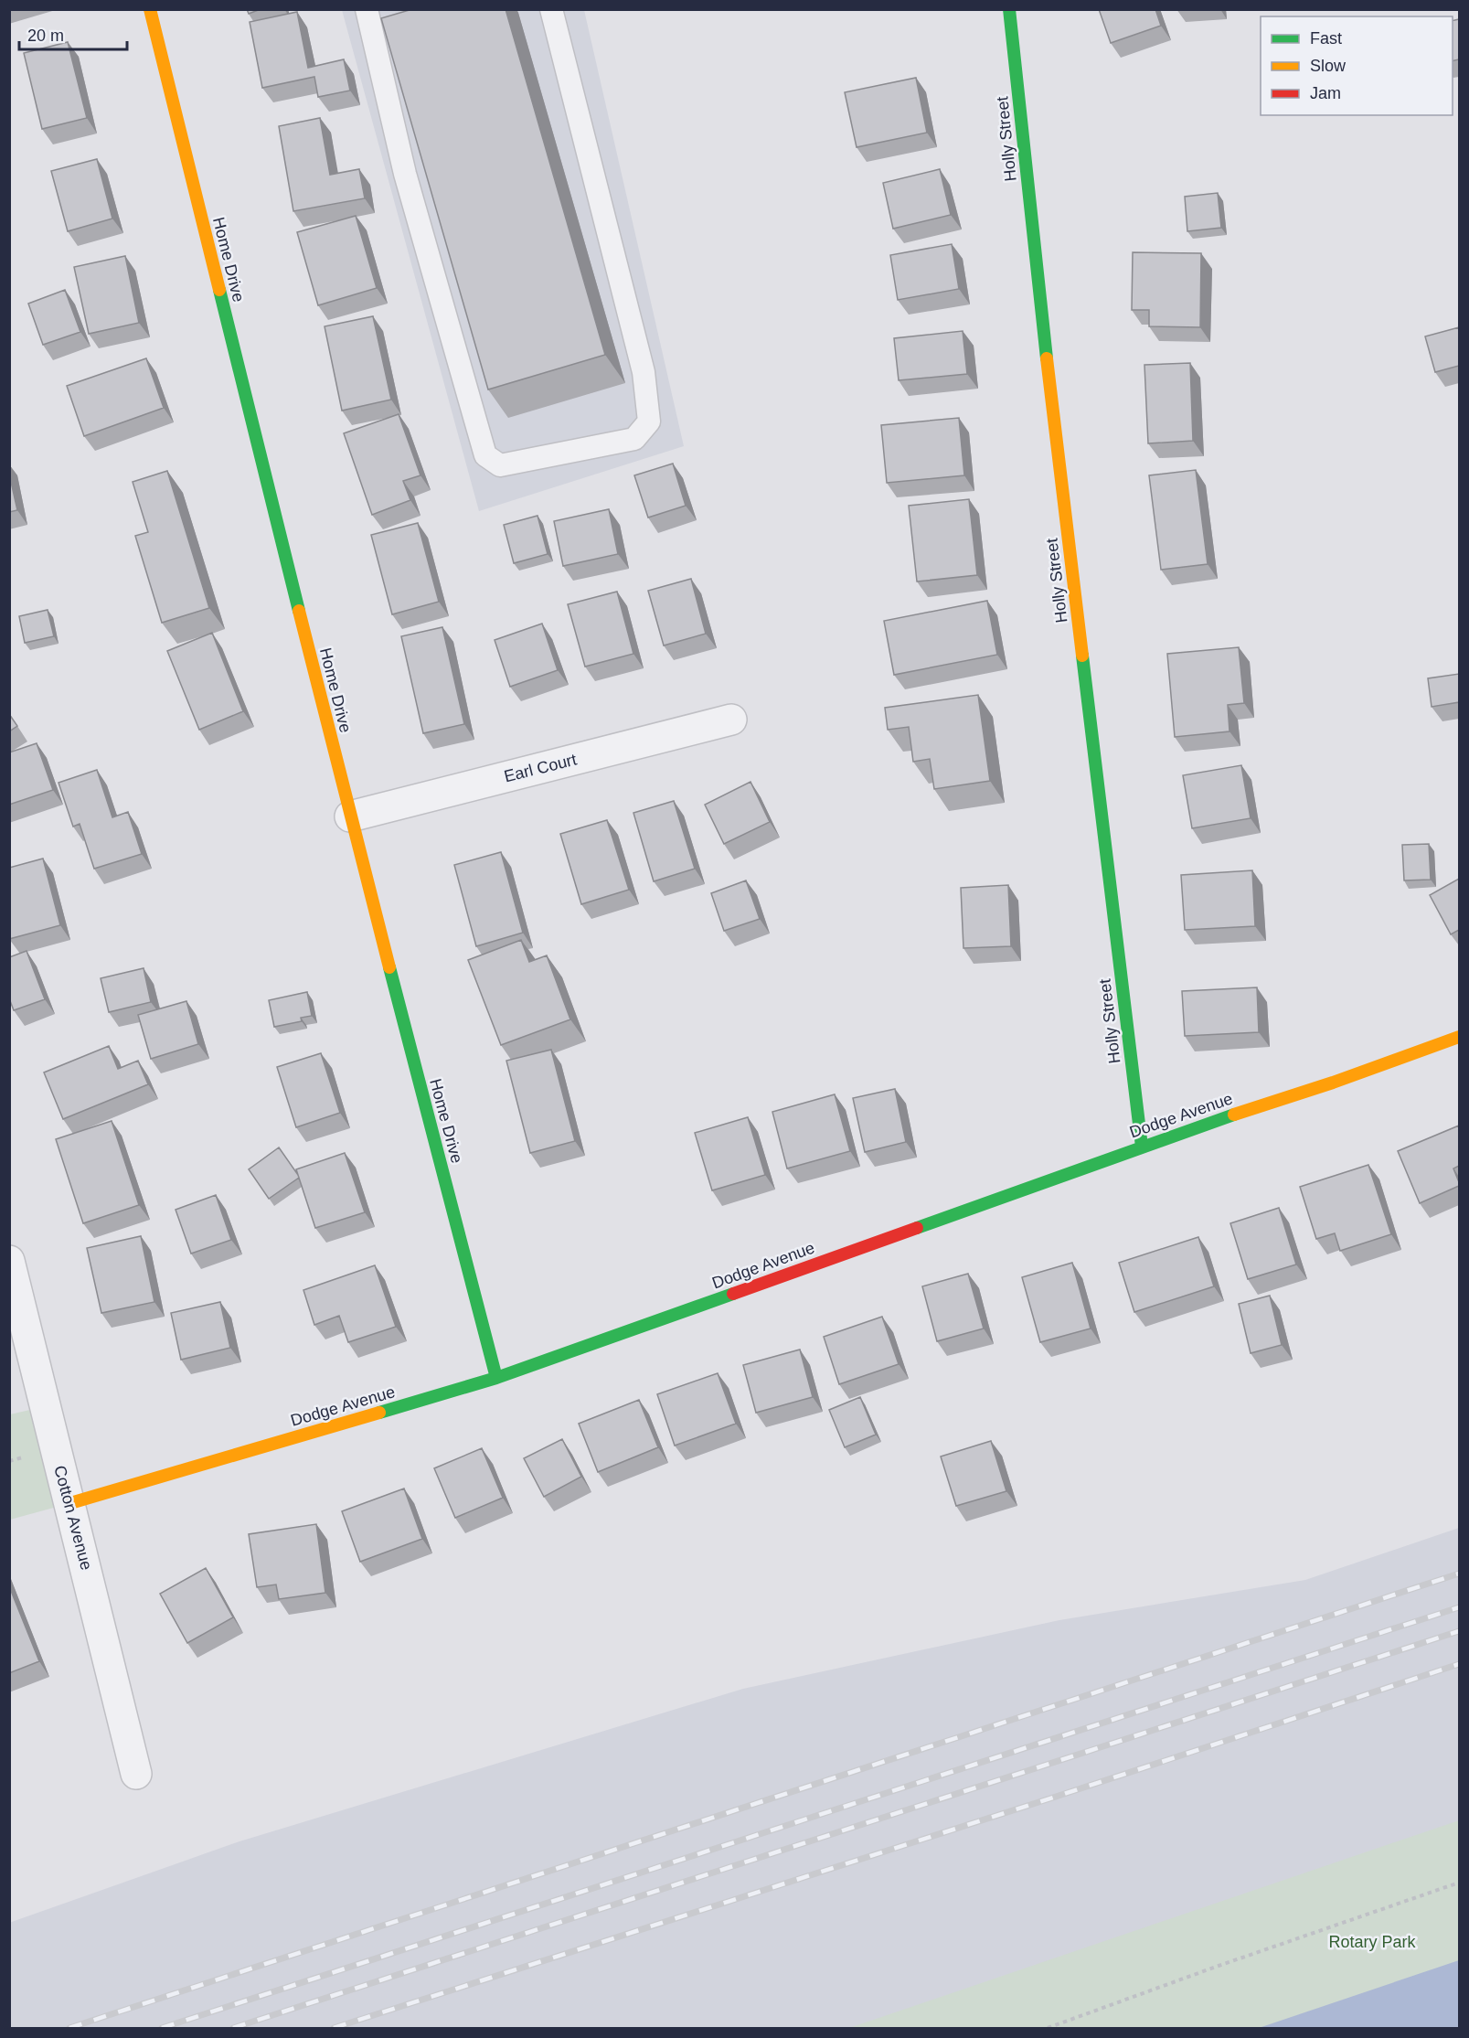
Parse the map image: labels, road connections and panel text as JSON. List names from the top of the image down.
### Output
{
  "streets": {
    "street": [
      "Holly Street",
      "Home Drive",
      "Earl Court",
      "Dodge Avenue",
      "Cotton Avenue"
    ]
  },
  "crossings": [
    ["Holly Street", "Dodge Avenue"],
    ["Home Drive", "Earl Court"],
    ["Home Drive", "Dodge Avenue"],
    ["Dodge Avenue", "Cotton Avenue"]
  ],
  "parks": ["Rotary Park"],
  "legend": ["Fast", "Slow", "Jam"],
  "scale_bar": "20 m"
}
